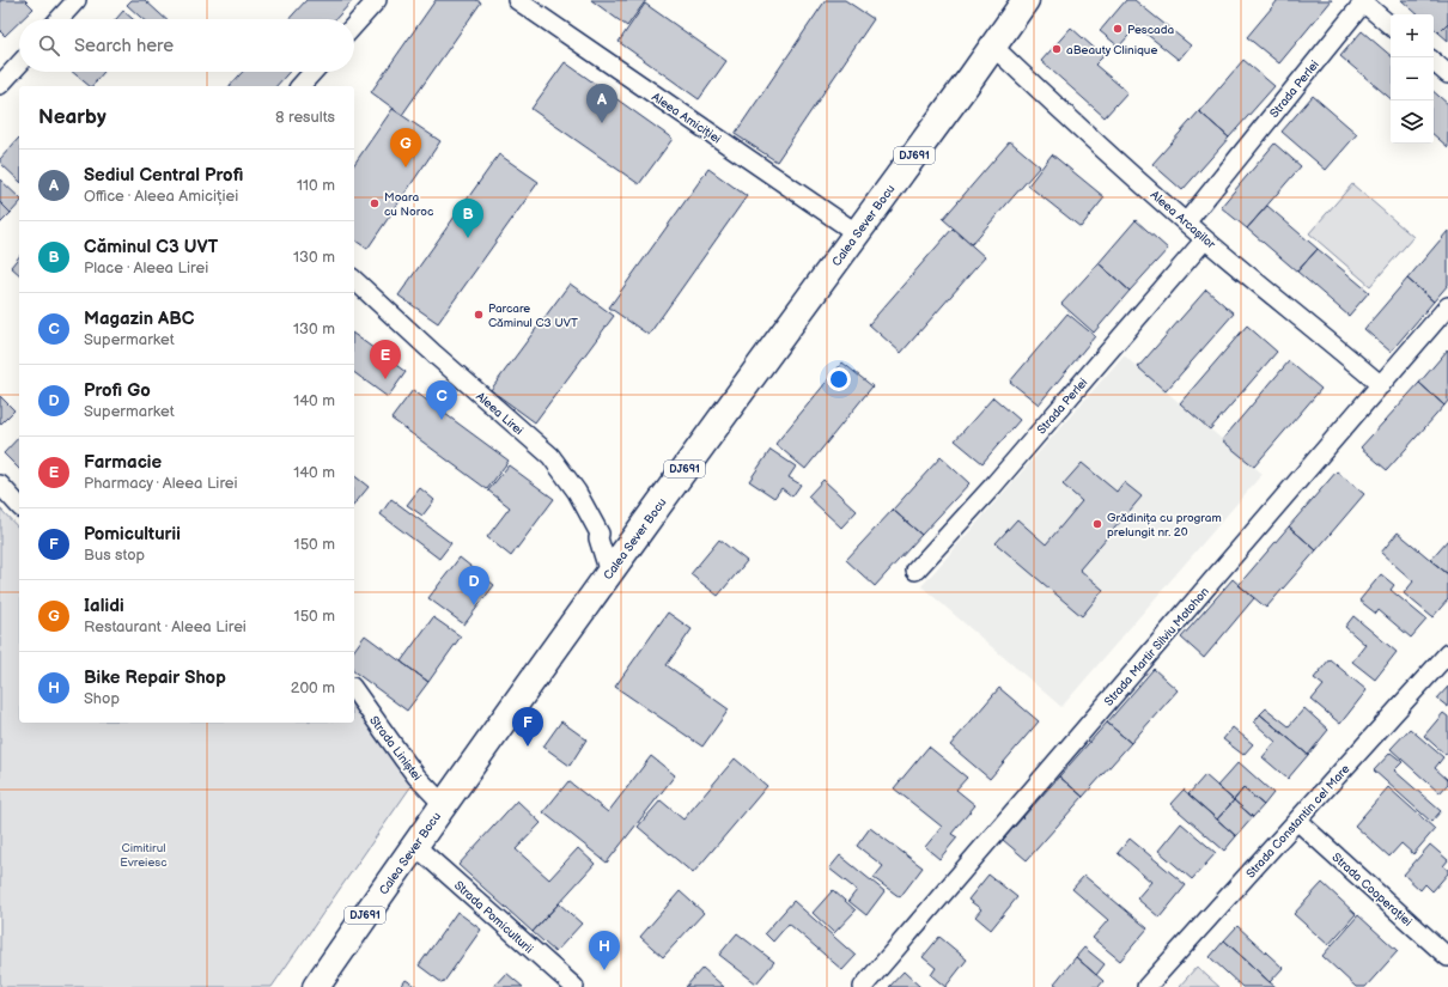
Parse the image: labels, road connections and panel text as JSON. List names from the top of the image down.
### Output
{
  "streets": {
    "main road": ["DJ691", "Calea Sever Bocu"],
    "street": [
      "Strada Perlei",
      "Aleea Amiciției",
      "Aleea Arcașilor",
      "Aleea Lirei",
      "Strada Martir Silviu Motohon",
      "Strada Liniștei",
      "Strada Constantin cel Mare",
      "Strada Cooperației",
      "Strada Pomiculturii"
    ]
  },
  "crossings": [
    ["Strada Perlei", "Aleea Arcașilor"],
    ["Aleea Amiciției", "Calea Sever Bocu"],
    ["Aleea Arcașilor", "Calea Sever Bocu"],
    ["Aleea Arcașilor", "Strada Martir Silviu Motohon"],
    ["Calea Sever Bocu", "Aleea Lirei"],
    ["Calea Sever Bocu", "Strada Liniștei"],
    ["Calea Sever Bocu", "Strada Pomiculturii"],
    ["Strada Constantin cel Mare", "Strada Cooperației"]
  ],
  "parks": ["Cimitirul Evreiesc"],
  "places": [
    "Pescada",
    "aBeauty Clinique",
    "Moara cu Noroc",
    "Parcare Căminul C3 UVT",
    "Grădinița cu program prelungit nr. 20"
  ],
  "page": {
    "map_buttons": ["+", "−"],
    "search": "Search here",
    "pins": [
      "A",
      "G",
      "B",
      "E",
      "C",
      "D",
      "F",
      "H"
    ],
    "heading": ["Nearby", "8 results"],
    "list": [
      {
        "mark": "A",
        "name": "Sediul Central Profi",
        "note": "Office · Aleea Amiciției",
        "value": "110 m"
      },
      {
        "mark": "B",
        "name": "Căminul C3 UVT",
        "note": "Place · Aleea Lirei",
        "value": "130 m"
      },
      {
        "mark": "C",
        "name": "Magazin ABC",
        "note": "Supermarket",
        "value": "130 m"
      },
      {
        "mark": "D",
        "name": "Profi Go",
        "note": "Supermarket",
        "value": "140 m"
      },
      {
        "mark": "E",
        "name": "Farmacie",
        "note": "Pharmacy · Aleea Lirei",
        "value": "140 m"
      },
      {
        "mark": "F",
        "name": "Pomiculturii",
        "note": "Bus stop",
        "value": "150 m"
      },
      {
        "mark": "G",
        "name": "Ialidi",
        "note": "Restaurant · Aleea Lirei",
        "value": "150 m"
      },
      {
        "mark": "H",
        "name": "Bike Repair Shop",
        "note": "Shop",
        "value": "200 m"
      }
    ]
  }
}
